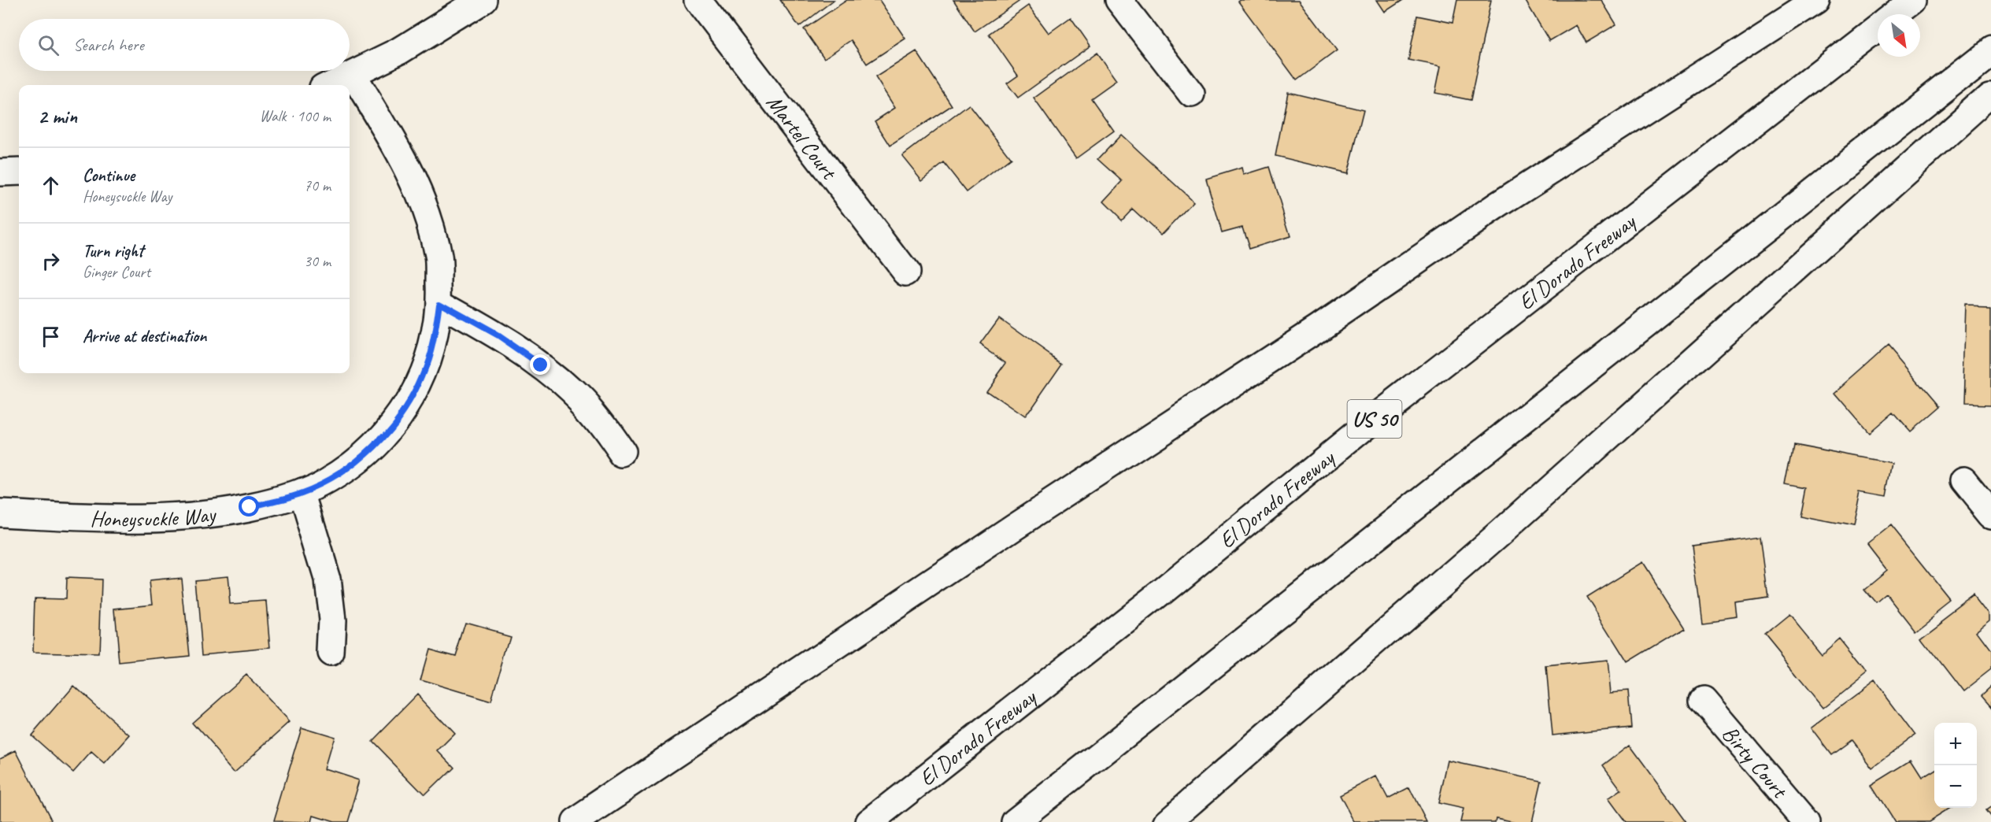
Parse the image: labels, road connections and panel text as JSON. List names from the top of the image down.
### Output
{
  "streets": {
    "main road": [
      "Martel Court",
      "El Dorado Freeway",
      "US 50",
      "Honeysuckle Way",
      "Birty Court"
    ]
  },
  "north": "bottom right",
  "page": {
    "search": "Search here",
    "heading": ["2 min", "Walk · 100 m"],
    "list": [
      ["Continue", "Honeysuckle Way", "70 m"],
      ["Turn right", "Ginger Court", "30 m"],
      "Arrive at destination"
    ],
    "map_buttons": ["+", "−"]
  }
}
